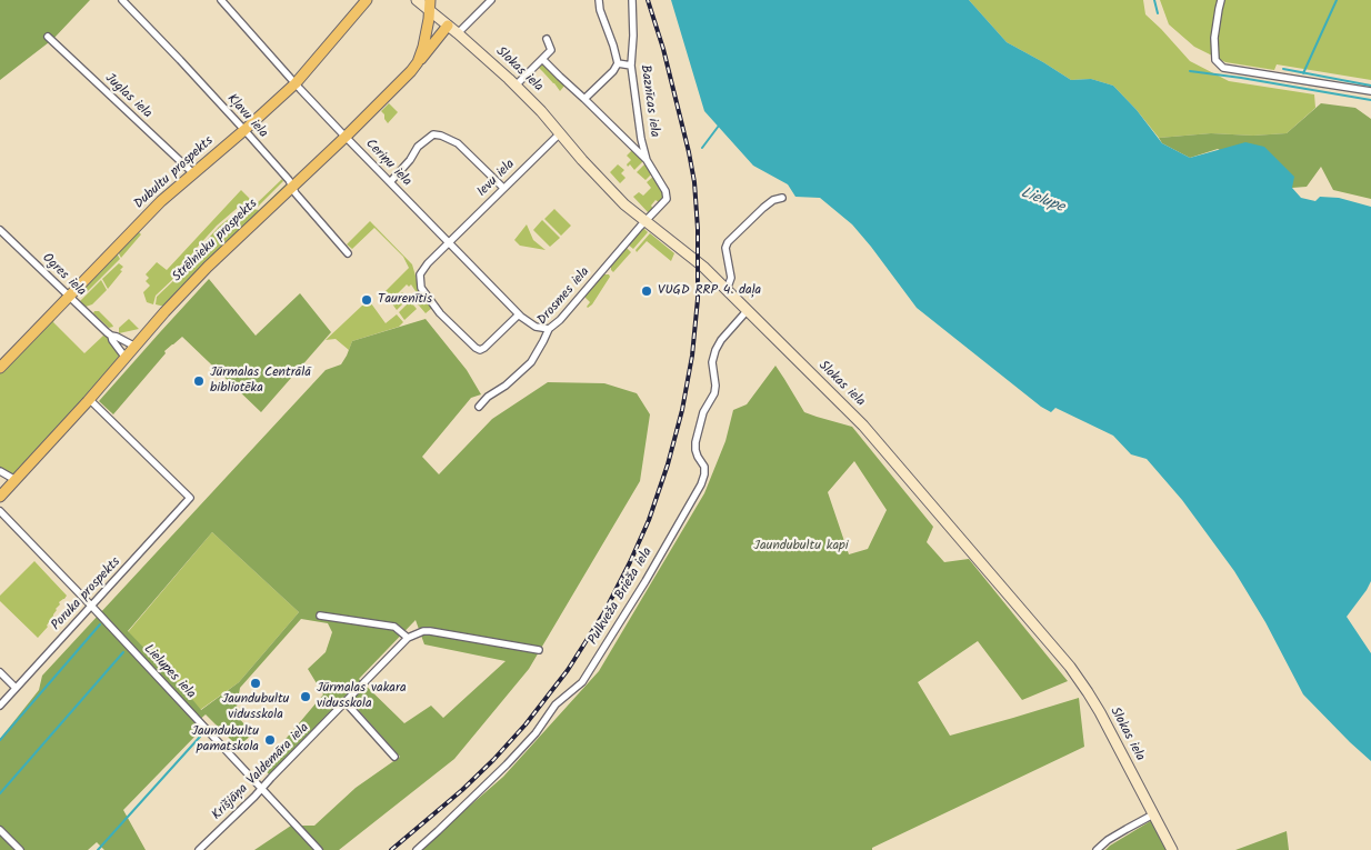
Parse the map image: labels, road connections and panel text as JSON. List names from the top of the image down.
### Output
{
  "streets": {
    "main road": ["Slokas iela", "Dubultu prospekts", "Strēlnieku prospekts"],
    "street": [
      "Juglas iela",
      "Baznīcas iela",
      "Kļavu iela",
      "Ceriņu iela",
      "Ievu iela",
      "Ogres iela",
      "Drosmes iela",
      "Poruka prospekts",
      "Pulkveža Brieža iela",
      "Lielupes iela",
      "Krišjāņa Valdemāra iela"
    ]
  },
  "crossings": [
    ["Slokas iela", "Ievu iela"],
    ["Slokas iela", "Strēlnieku prospekts"],
    ["Slokas iela", "Drosmes iela"],
    ["Slokas iela", "Pulkveža Brieža iela"],
    ["Juglas iela", "Dubultu prospekts"],
    ["Baznīcas iela", "Drosmes iela"],
    ["Kļavu iela", "Dubultu prospekts"],
    ["Kļavu iela", "Strēlnieku prospekts"],
    ["Ceriņu iela", "Dubultu prospekts"],
    ["Ceriņu iela", "Ievu iela"],
    ["Ceriņu iela", "Strēlnieku prospekts"],
    ["Ceriņu iela", "Drosmes iela"],
    ["Dubultu prospekts", "Ogres iela"],
    ["Strēlnieku prospekts", "Ogres iela"],
    ["Strēlnieku prospekts", "Poruka prospekts"],
    ["Poruka prospekts", "Lielupes iela"],
    ["Lielupes iela", "Krišjāņa Valdemāra iela"]
  ],
  "water": ["Lielupe"],
  "parks": ["Jaundubultu kapi"],
  "places": [
    "VUGD RRP 4. daļa",
    "Taurenītis",
    "Jūrmalas Centrālā bibliotēka",
    "Jaundubultu vidusskola",
    "Jūrmalas vakara vidusskola",
    "Jaundubultu pamatskola"
  ]
}
